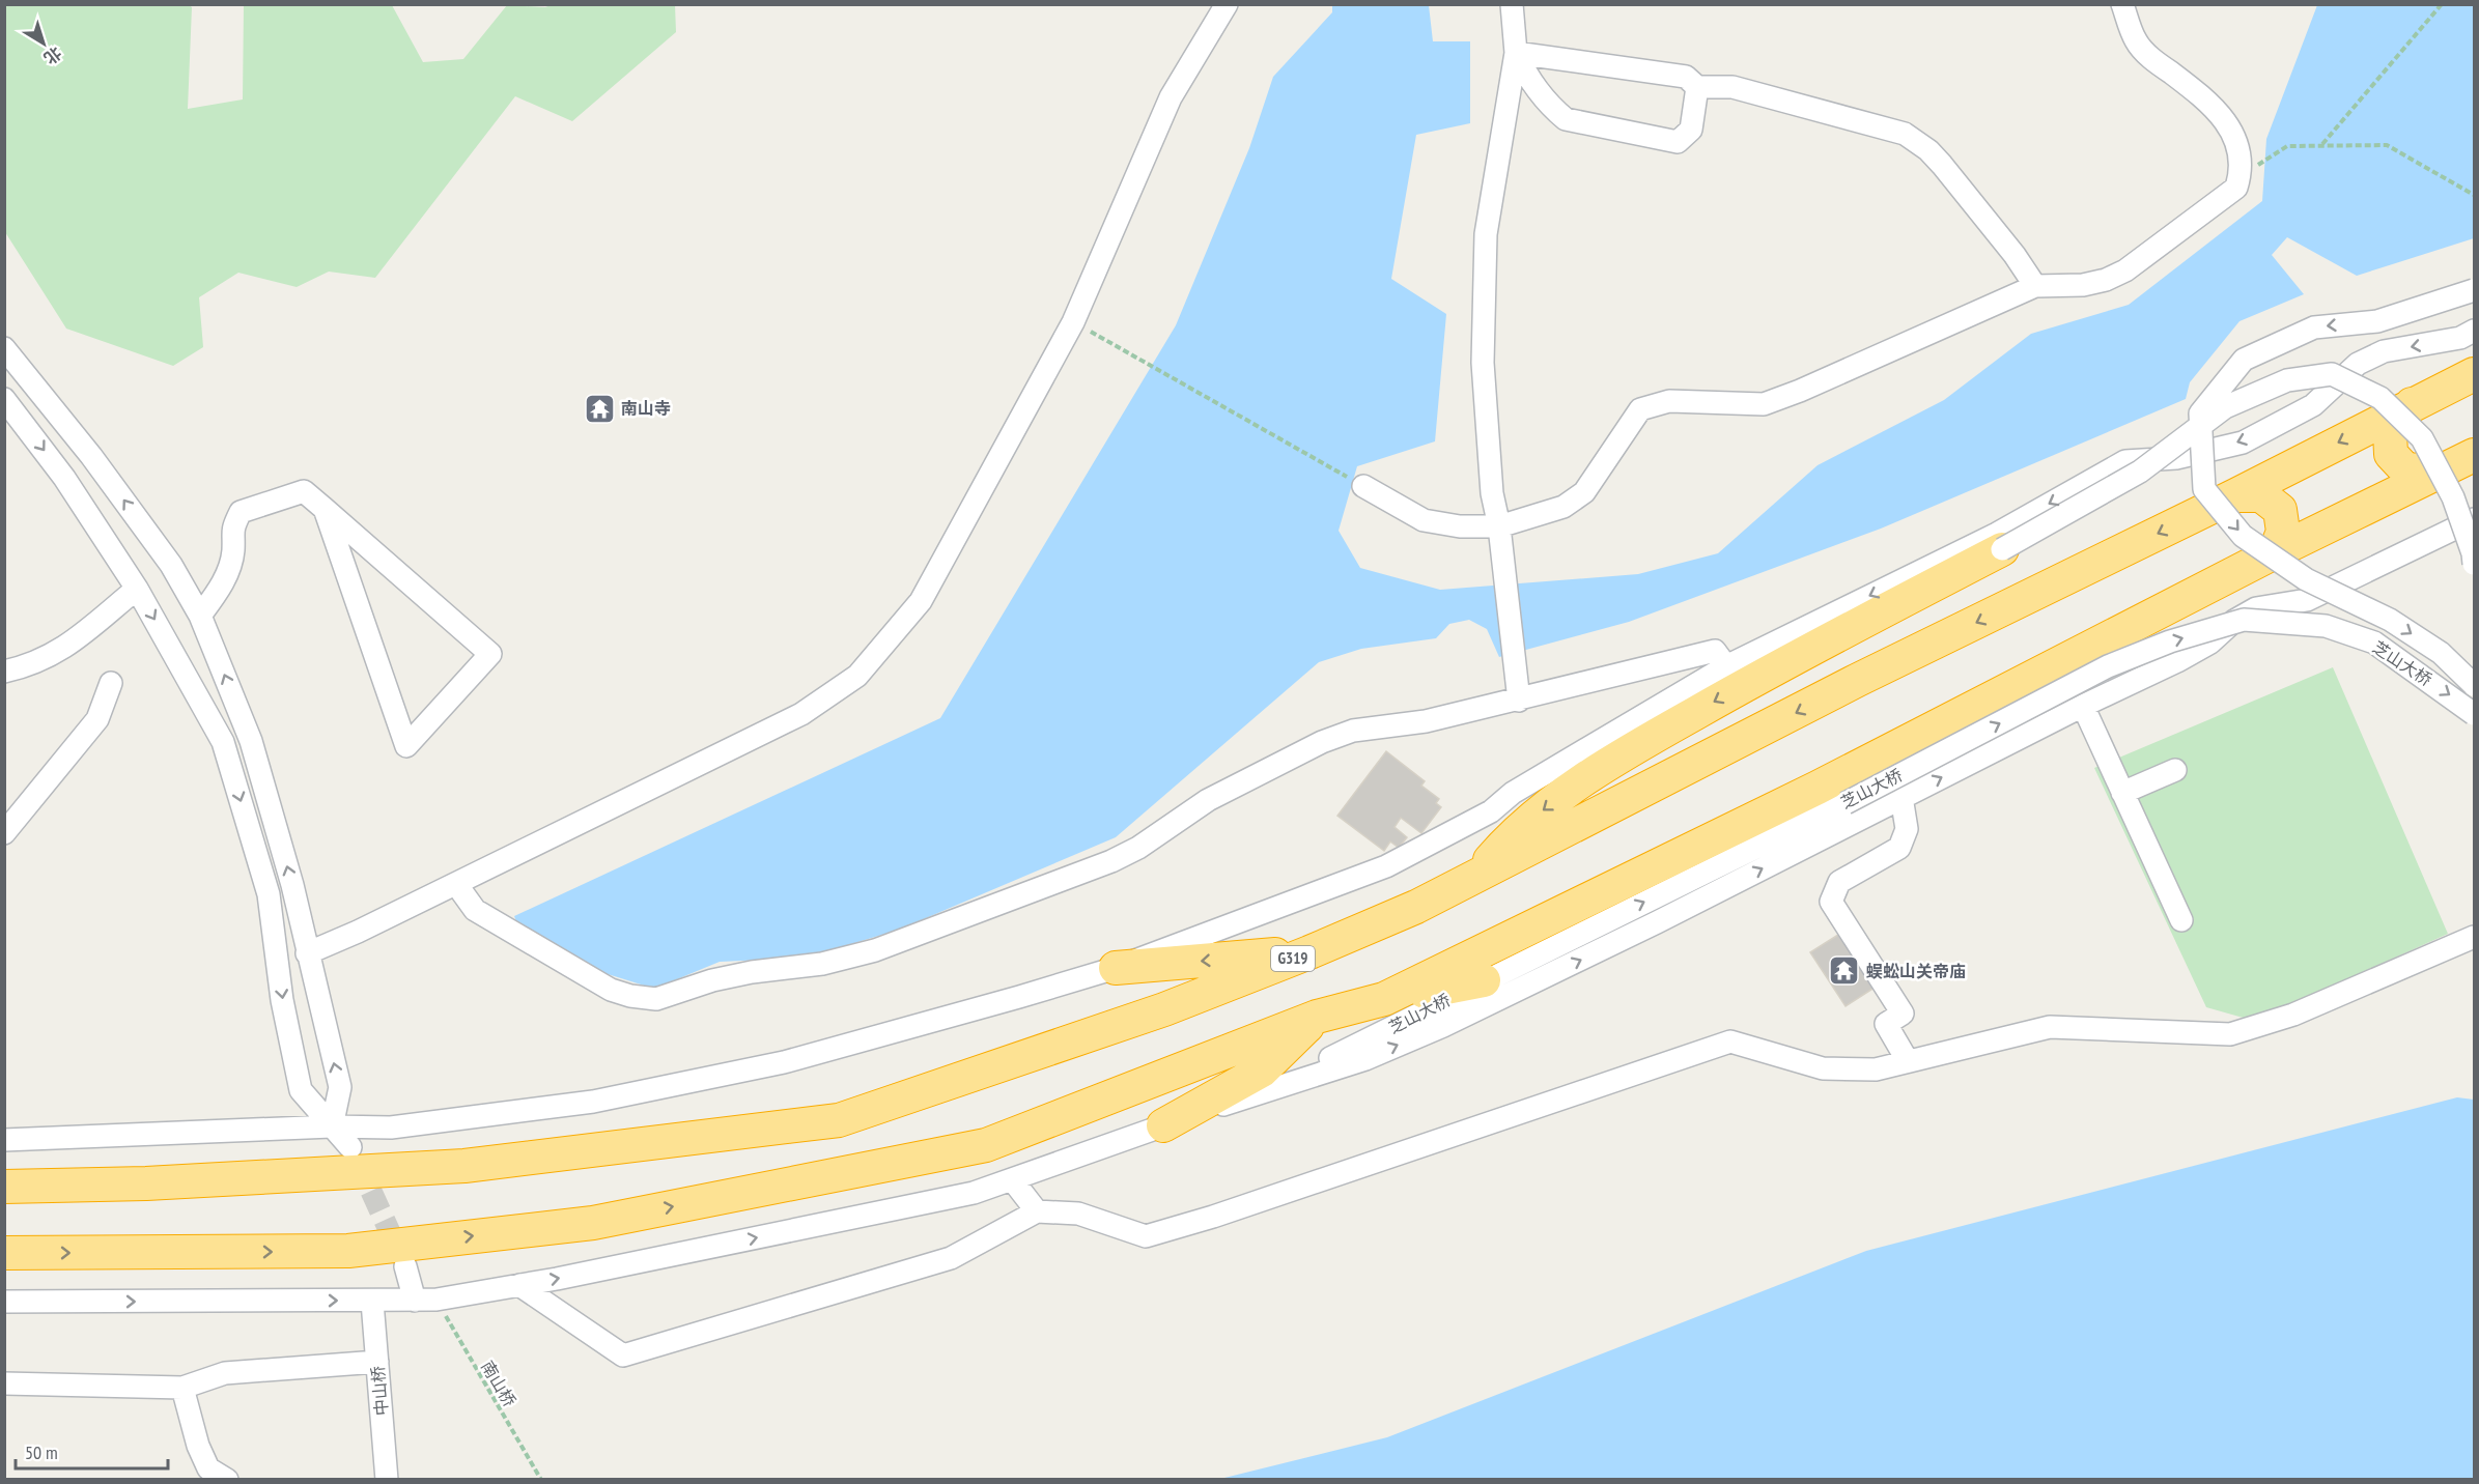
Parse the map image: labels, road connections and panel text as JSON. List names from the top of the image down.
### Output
{
  "streets": {
    "highway": ["G319"],
    "street": ["芝山大桥", "中山桥"],
    "path": ["南山桥"]
  },
  "places": {
    "temple": ["南山寺", "蜈蚣山关帝庙"]
  },
  "scale_bar": "50 m",
  "north": "bottom right"
}
